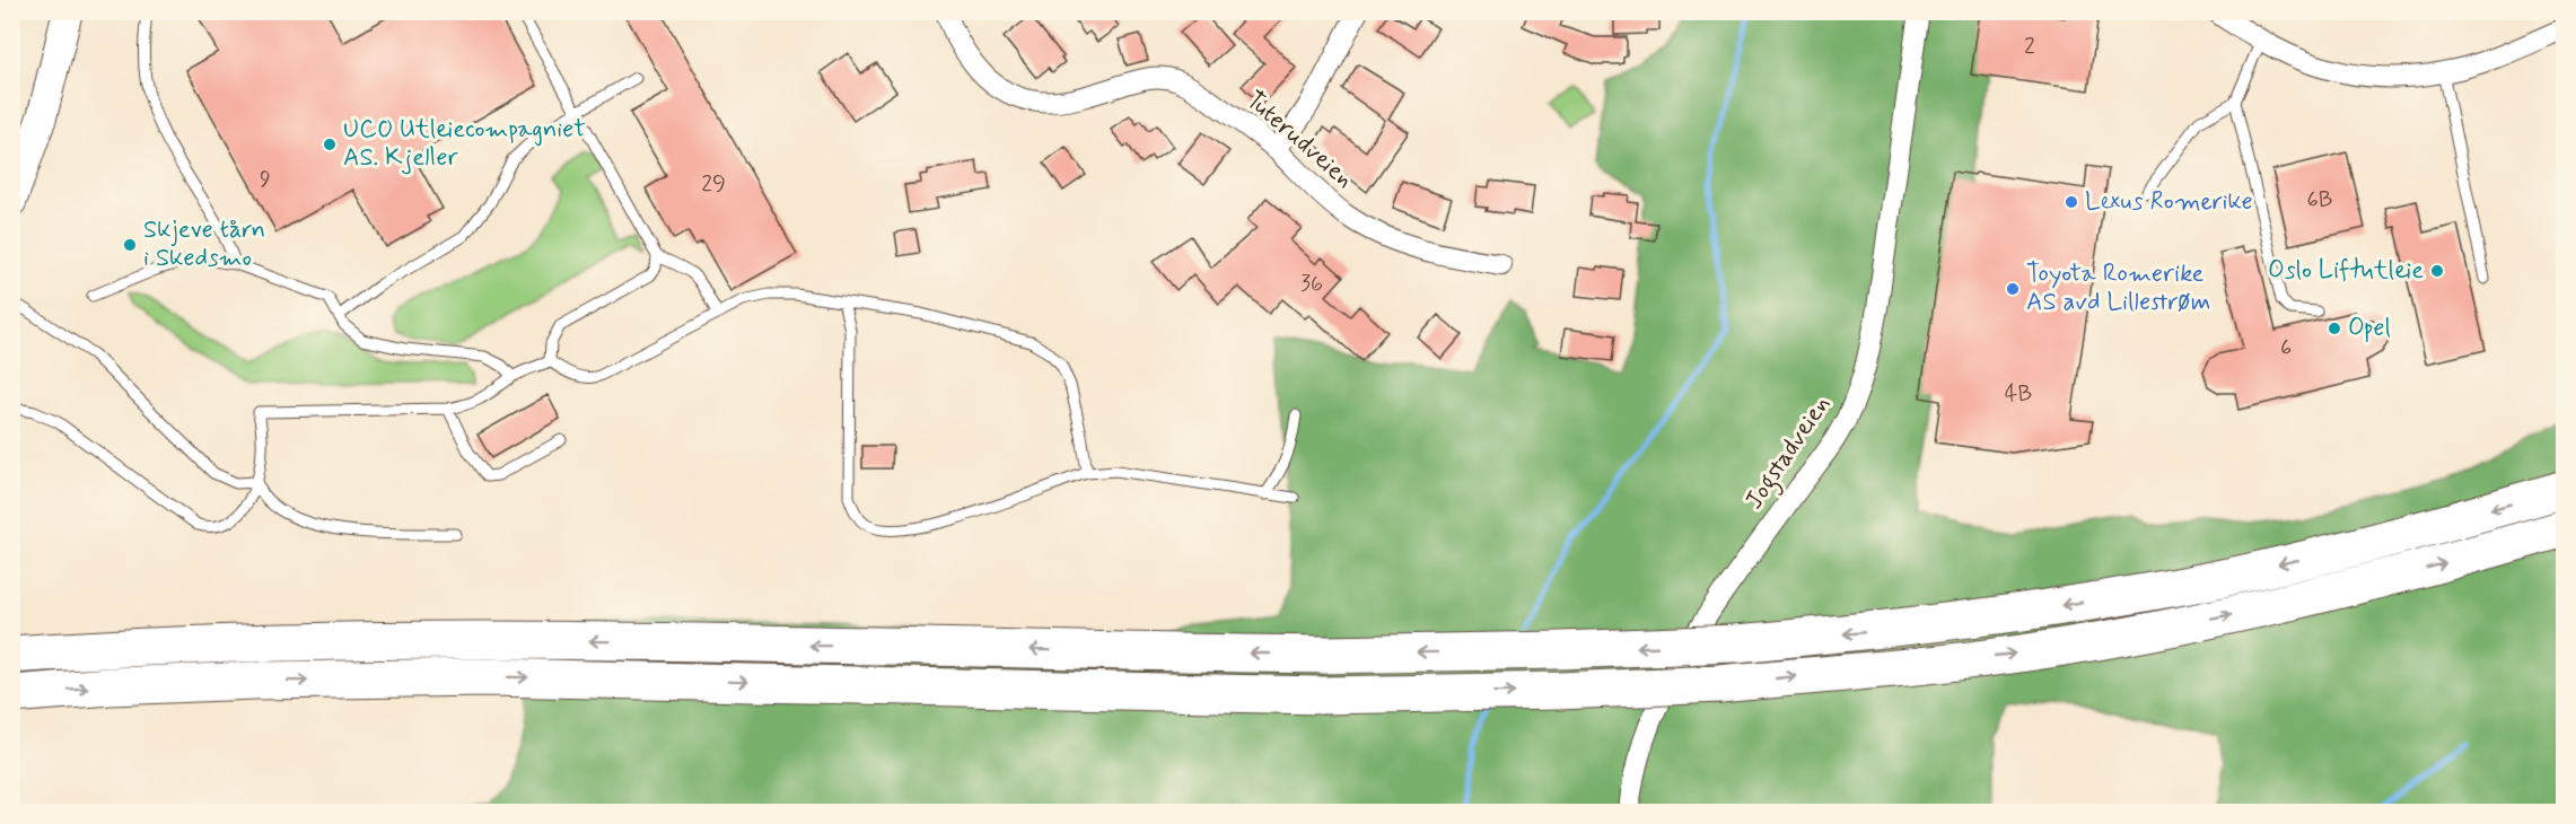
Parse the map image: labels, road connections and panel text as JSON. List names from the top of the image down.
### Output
{
  "streets": {
    "street": ["Tuterudveien", "Jogstadveien"]
  },
  "places": [
    "UCO Utleiecompagniet AS. Kjeller",
    "Lexus Romerike",
    "Skjeve tårn i Skedsmo",
    "Oslo Liftutleie",
    "Toyota Romerike AS avd Lillestrøm",
    "Opel"
  ],
  "house_numbers": [
    "2",
    "9",
    "29",
    "6B",
    "36",
    "6",
    "4B"
  ]
}
